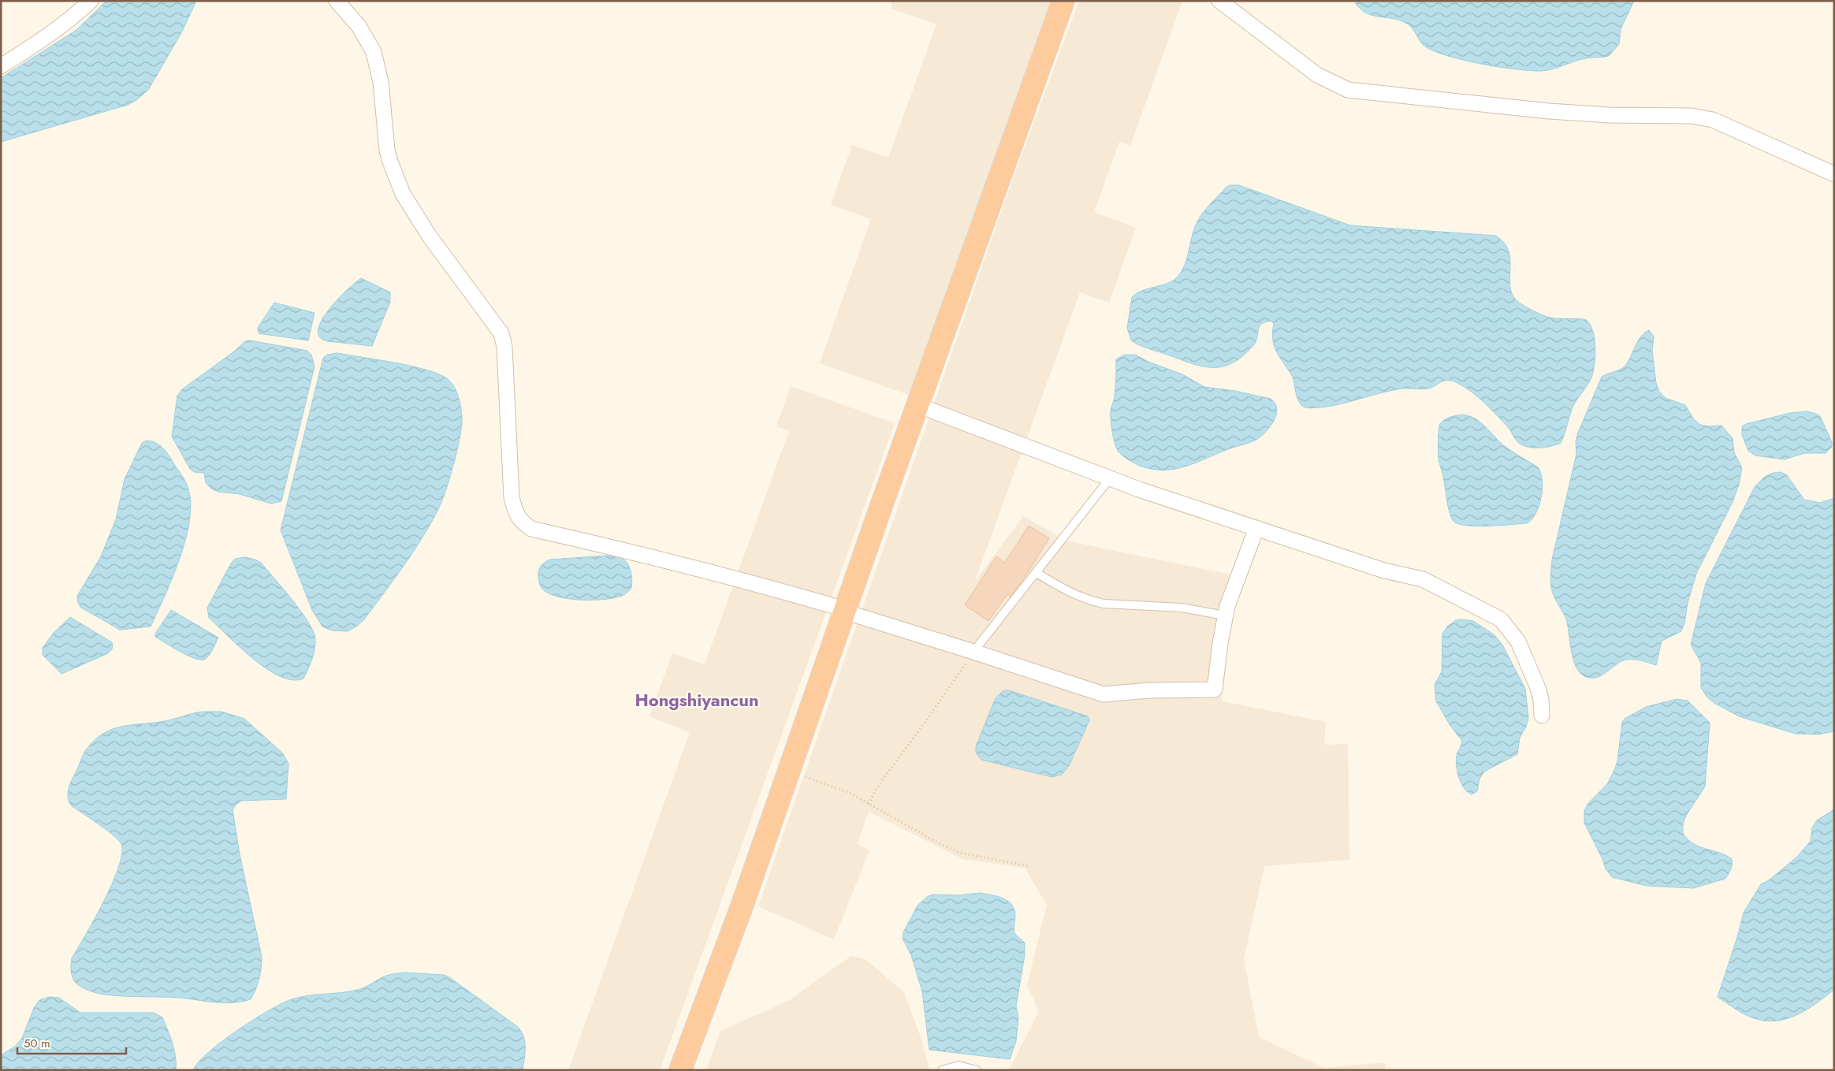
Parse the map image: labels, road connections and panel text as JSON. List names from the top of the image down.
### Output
{
  "districts": ["Hongshiyancun"],
  "scale_bar": "50 m"
}
